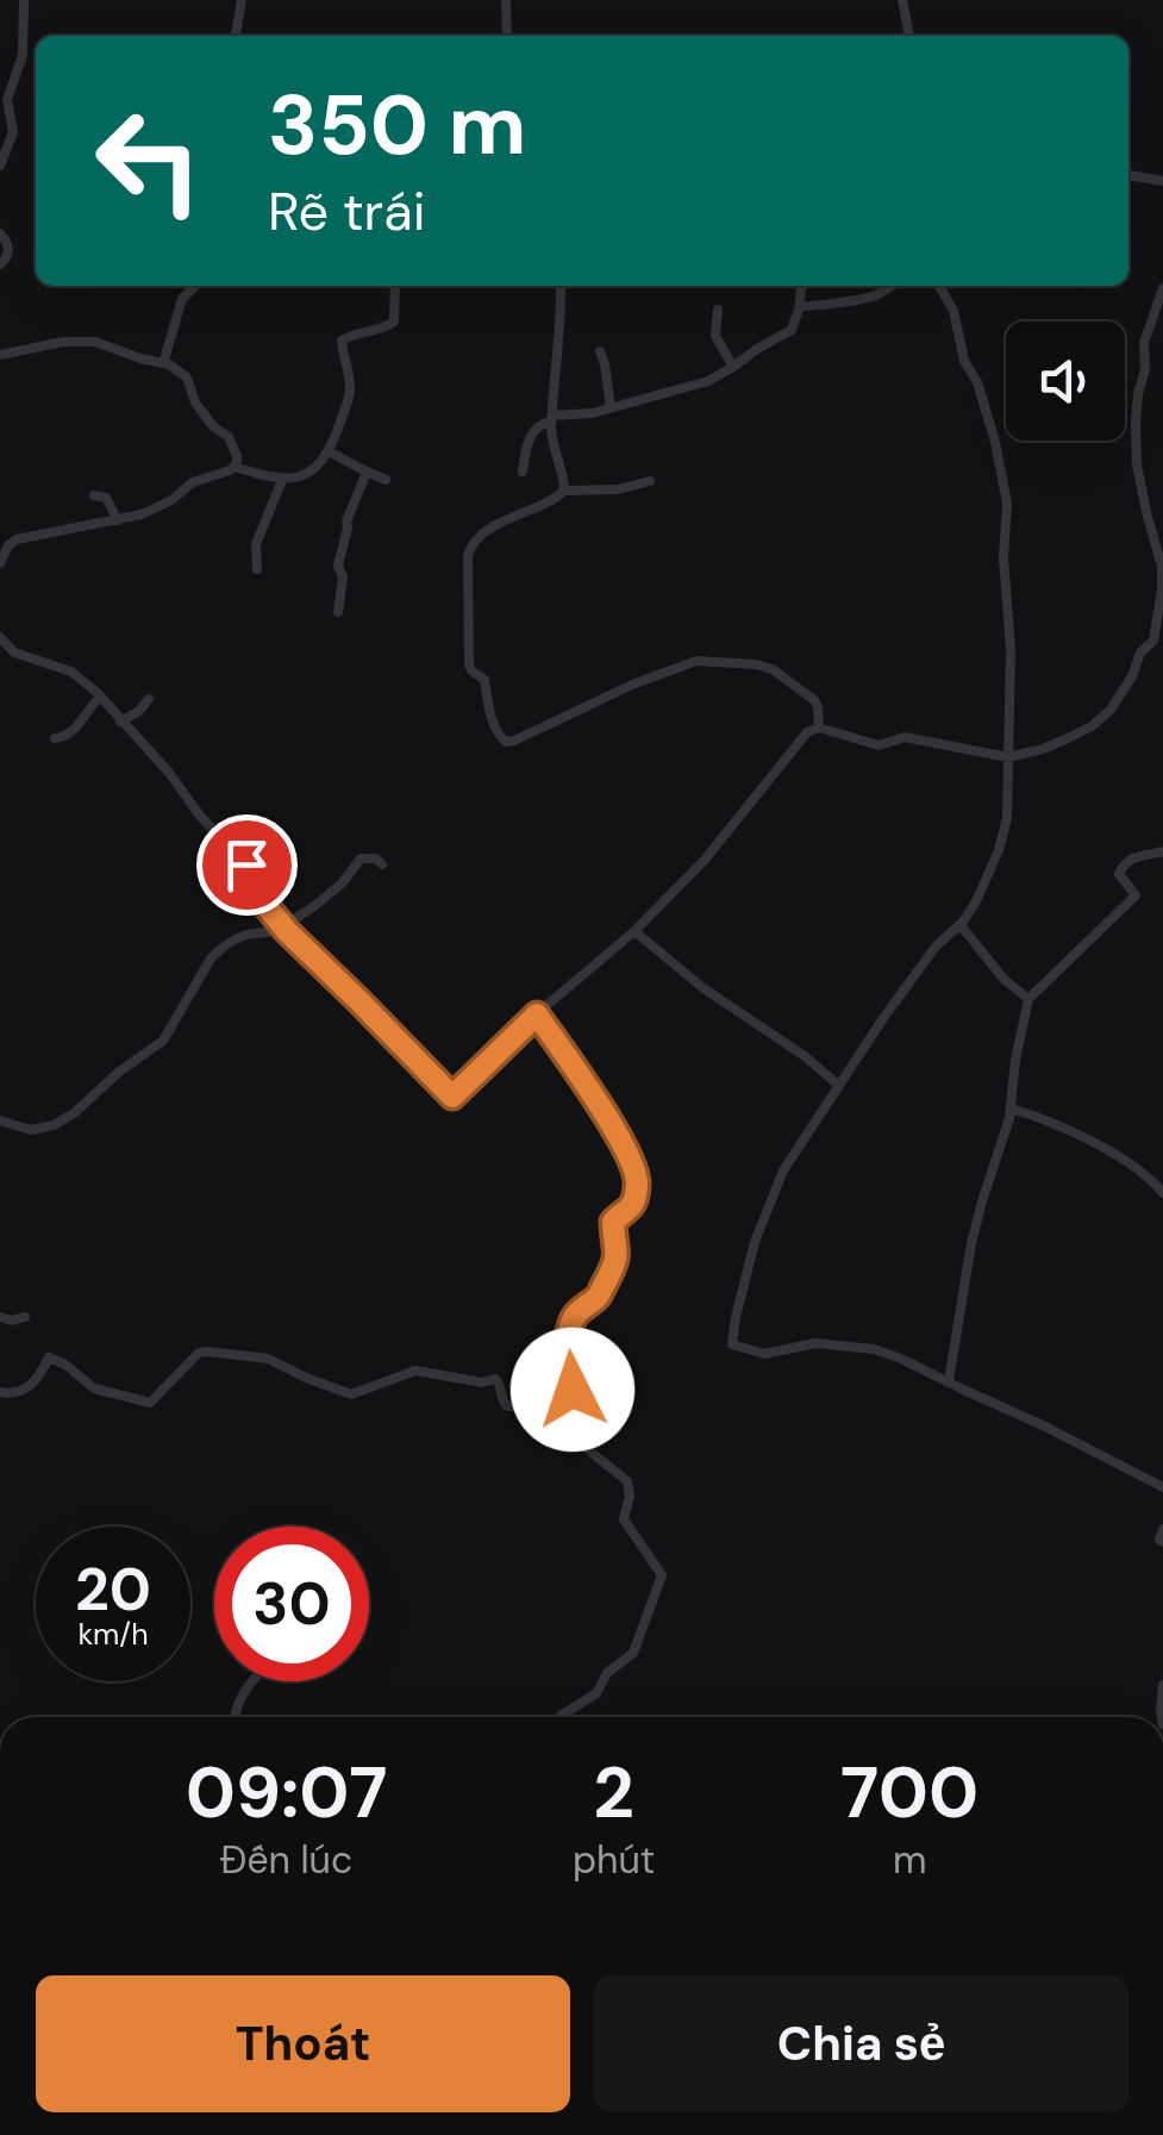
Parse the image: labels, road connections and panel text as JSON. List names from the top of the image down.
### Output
{
  "page": {
    "turn": ["350 m", "Rẽ trái"],
    "speed": "20 km/h",
    "limit": "30",
    "eta": [
      "09:07",
      "Đến lúc",
      "2",
      "phút",
      "700",
      "m"
    ],
    "buttons": ["Thoát", "Chia sẻ"]
  }
}
